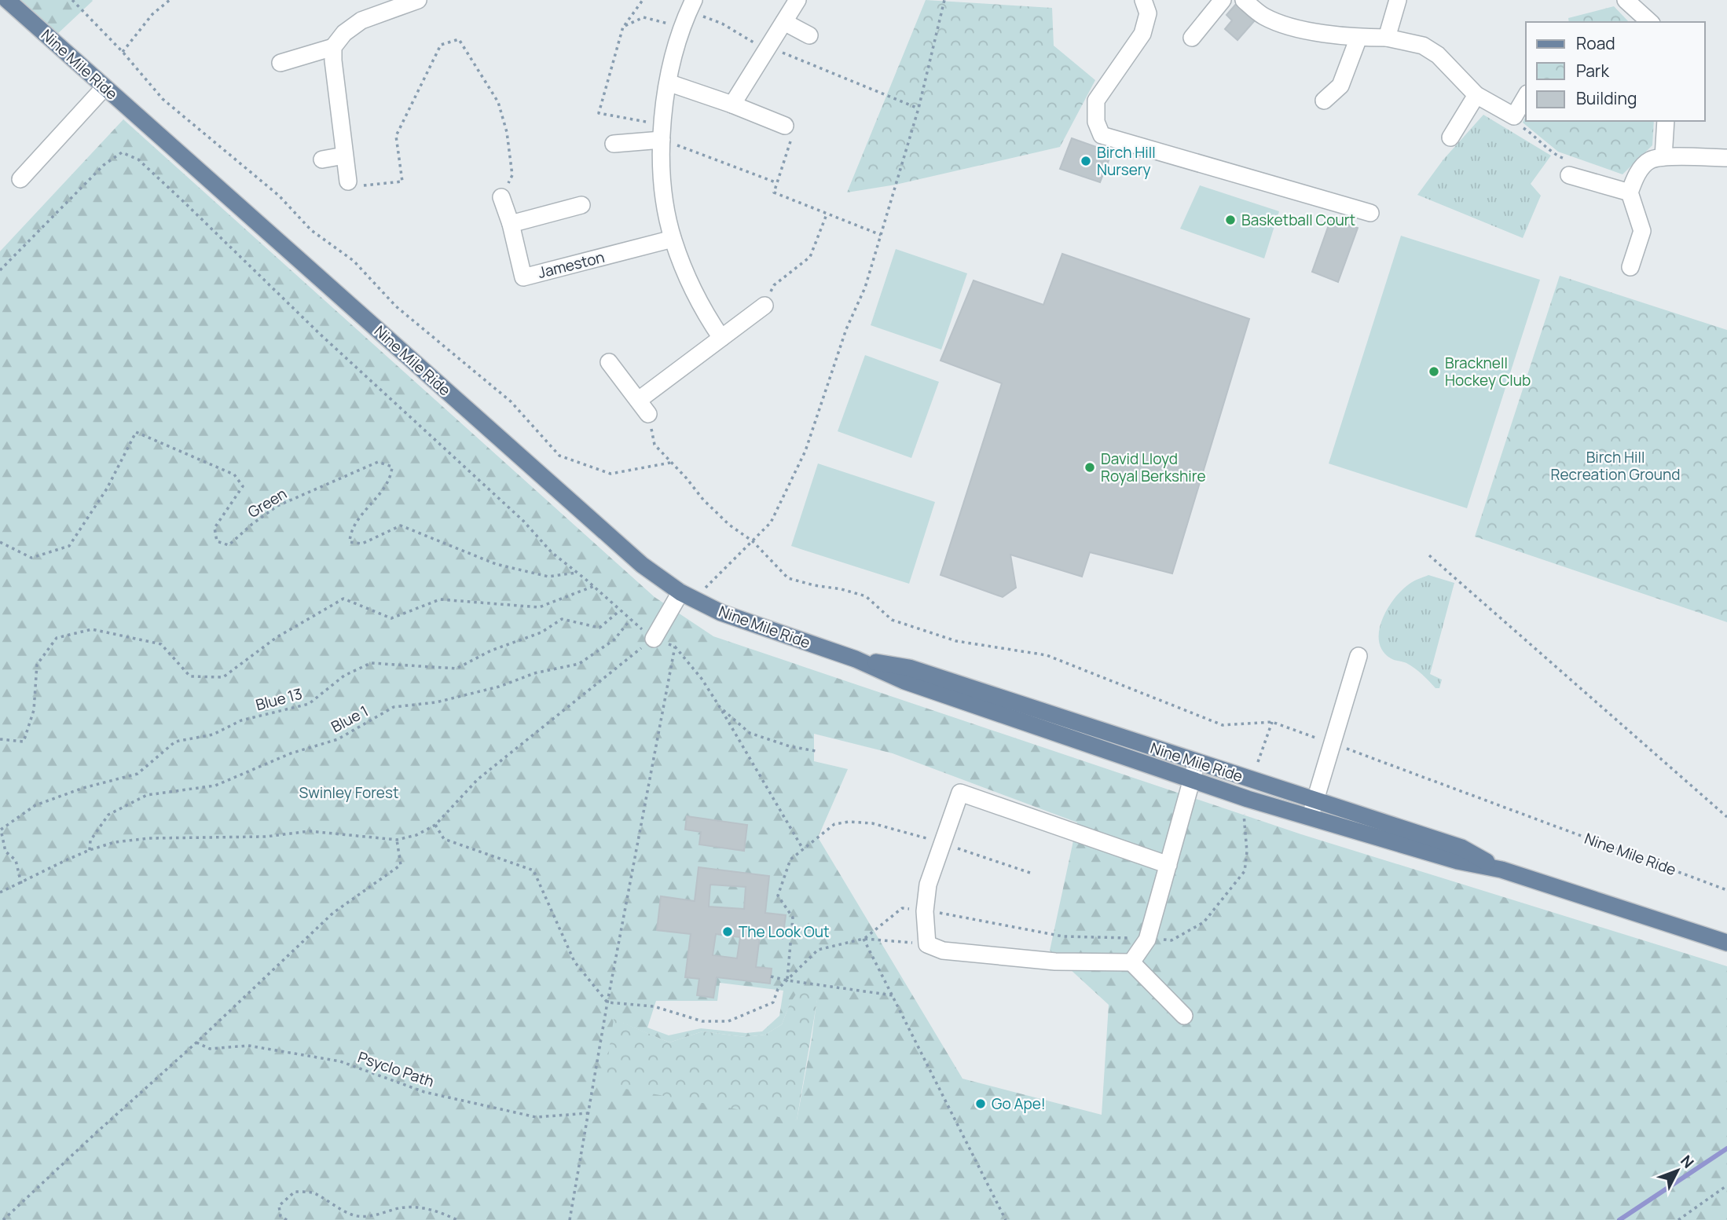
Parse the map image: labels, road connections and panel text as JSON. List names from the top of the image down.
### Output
{
  "streets": {
    "main road": ["Nine Mile Ride"],
    "street": ["Jameston"],
    "path": [
      "Green",
      "Blue 13",
      "Blue 1",
      "Psyclo Path"
    ]
  },
  "parks": ["Birch Hill Recreation Ground", "Swinley Forest"],
  "places": [
    "Birch Hill Nursery",
    "Basketball Court",
    "Bracknell Hockey Club",
    "David Lloyd Royal Berkshire",
    "The Look Out",
    "Go Ape!"
  ],
  "legend": ["Road", "Park", "Building"],
  "north": "top right"
}
